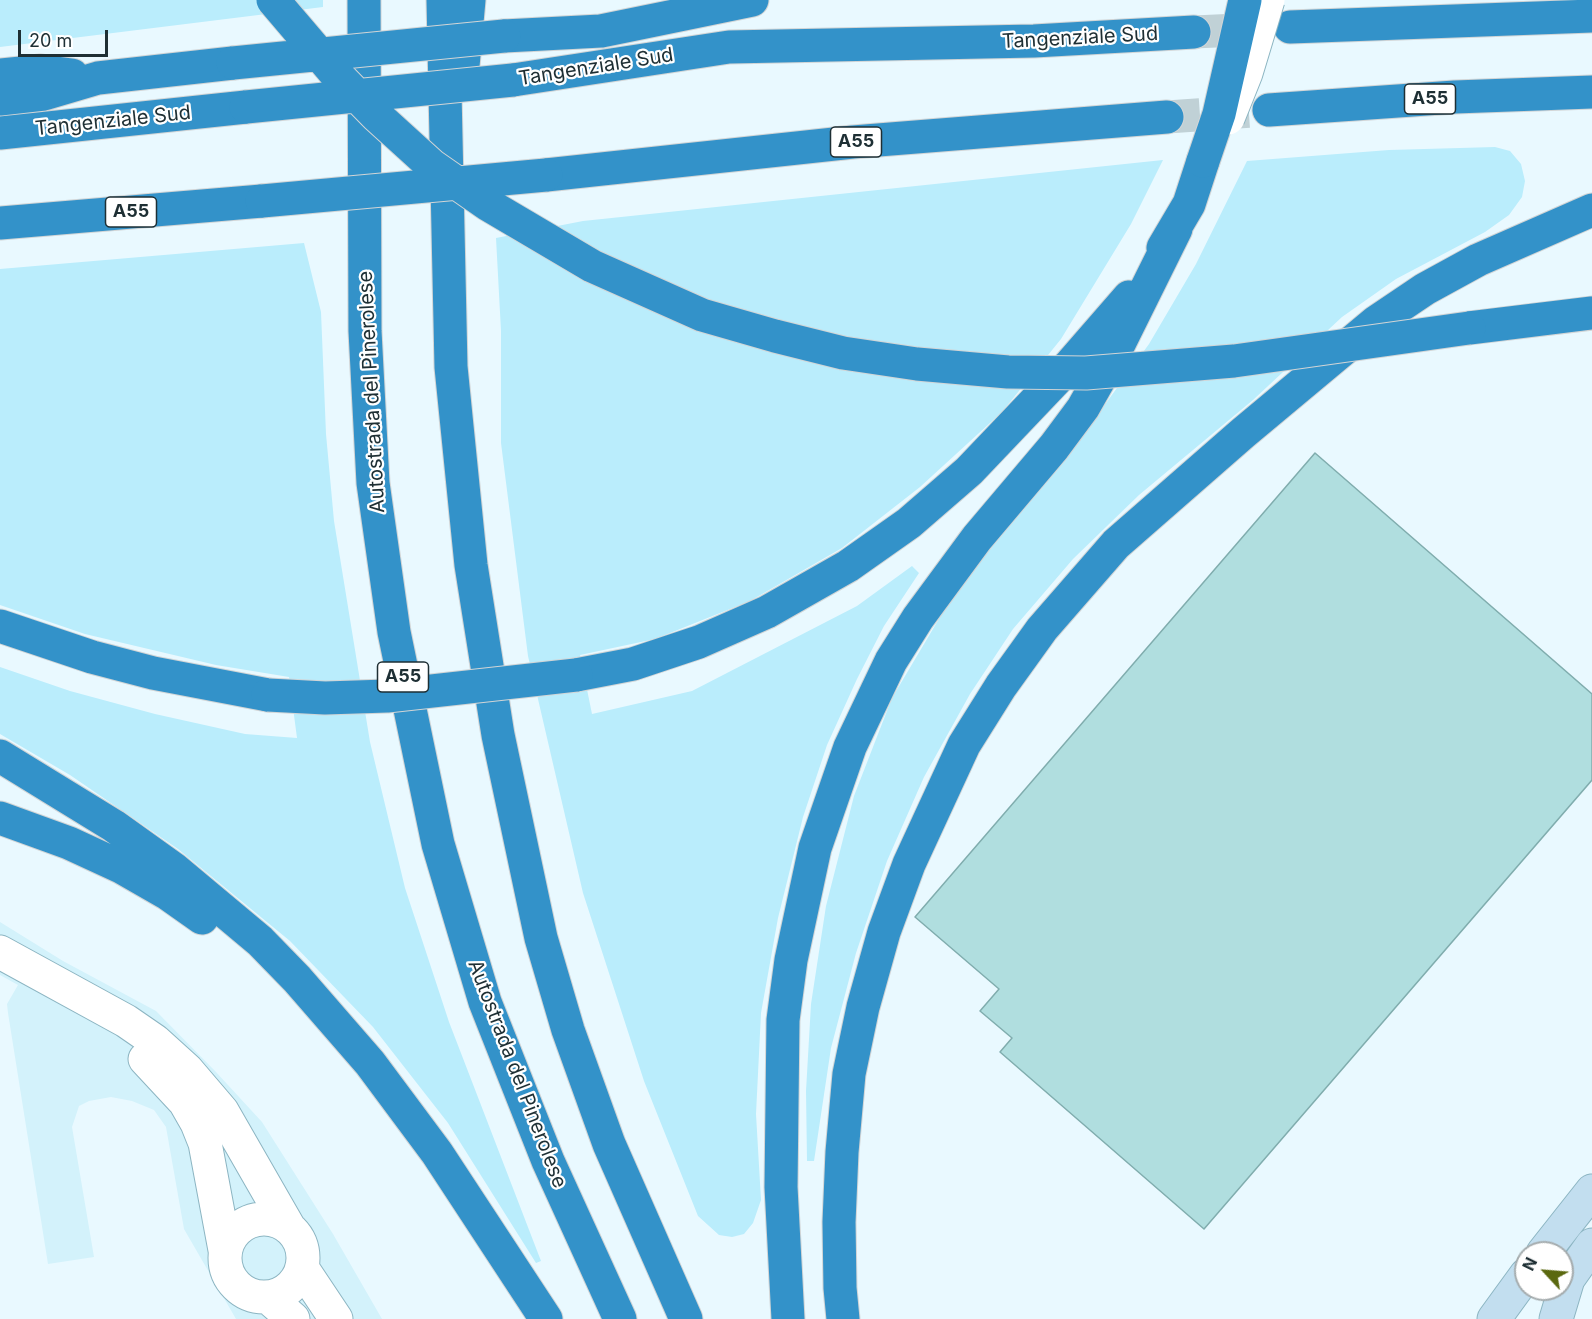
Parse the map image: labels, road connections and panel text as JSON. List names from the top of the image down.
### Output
{
  "streets": {
    "highway": ["Tangenziale Sud", "A55", "Autostrada del Pinerolese"]
  },
  "scale_bar": "20 m",
  "north": "top left"
}
